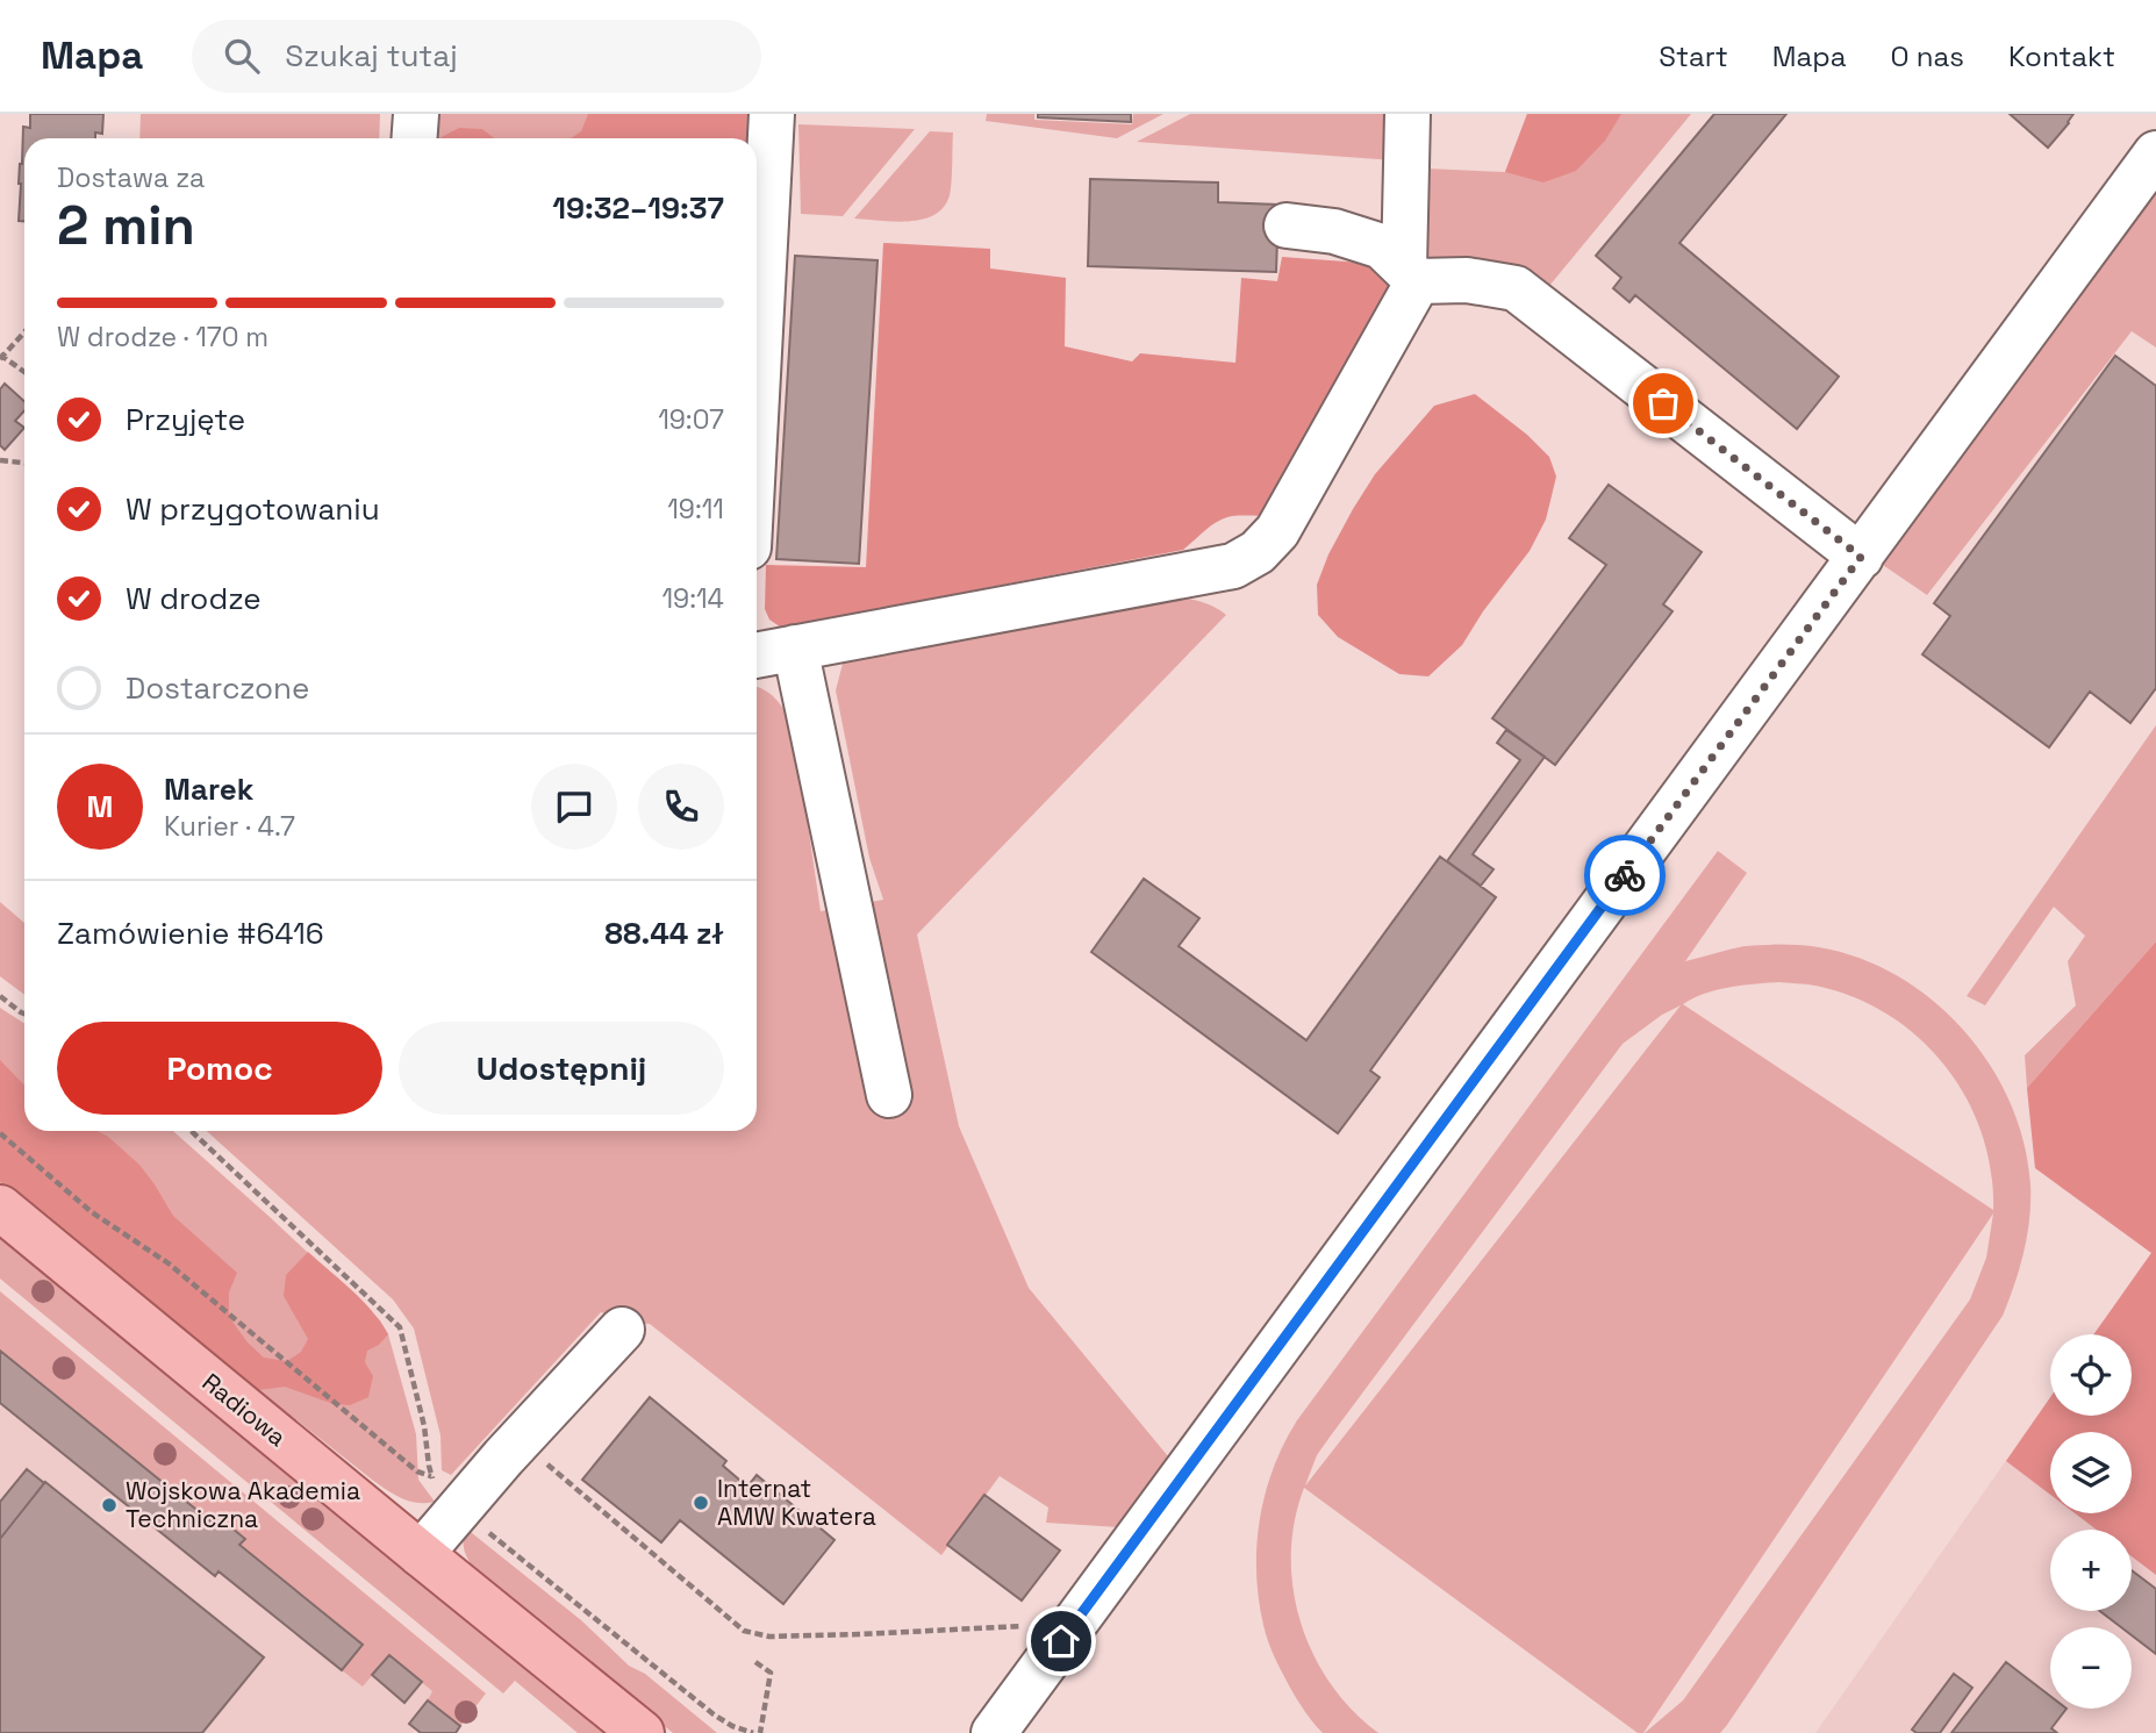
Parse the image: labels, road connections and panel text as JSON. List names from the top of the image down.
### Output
{
  "streets": {
    "main road": ["Radiowa"]
  },
  "places": ["Internat AMW Kwatera", "Wojskowa Akademia Techniczna"],
  "page": {
    "header": "Mapa",
    "search": "Szukaj tutaj",
    "nav": [
      "Start",
      "Mapa",
      "O nas",
      "Kontakt"
    ],
    "heading": ["2 min", "Dostawa za", "19:32–19:37"],
    "panel": [
      "Marek",
      "Kurier · 4.7",
      "Zamówienie #6416",
      "88.44 zł"
    ],
    "bar": "W drodze · 170 m",
    "list": [
      ["Przyjęte", "19:07"],
      ["W przygotowaniu", "19:11"],
      ["W drodze", "19:14"],
      "Dostarczone"
    ],
    "round": "M",
    "buttons": ["Pomoc", "Udostępnij"],
    "map_buttons": ["+", "−"]
  }
}
